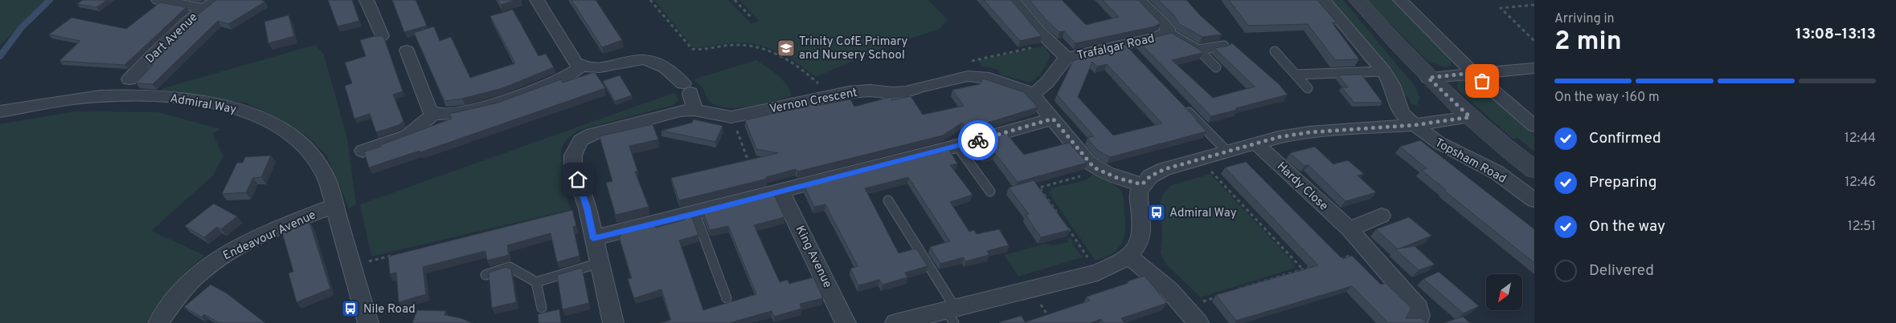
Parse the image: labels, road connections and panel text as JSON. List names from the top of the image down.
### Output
{
  "streets": {
    "street": [
      "Dart Avenue",
      "Trafalgar Road",
      "Vernon Crescent",
      "Admiral Way",
      "Topsham Road",
      "Hardy Close",
      "Endeavour Avenue",
      "King Avenue"
    ]
  },
  "crossings": [
    ["Trafalgar Road", "Vernon Crescent"],
    ["Admiral Way", "Endeavour Avenue"]
  ],
  "places": {
    "school or university": ["Trinity CofE Primary and Nursery School"],
    "bus stop": ["Admiral Way", "Nile Road"]
  },
  "north": "bottom left",
  "page": {
    "heading": ["2 min", "Arriving in", "13:08–13:13"],
    "bar": "On the way · 160 m",
    "list": [
      ["Confirmed", "12:44"],
      ["Preparing", "12:46"],
      ["On the way", "12:51"],
      "Delivered"
    ]
  }
}
